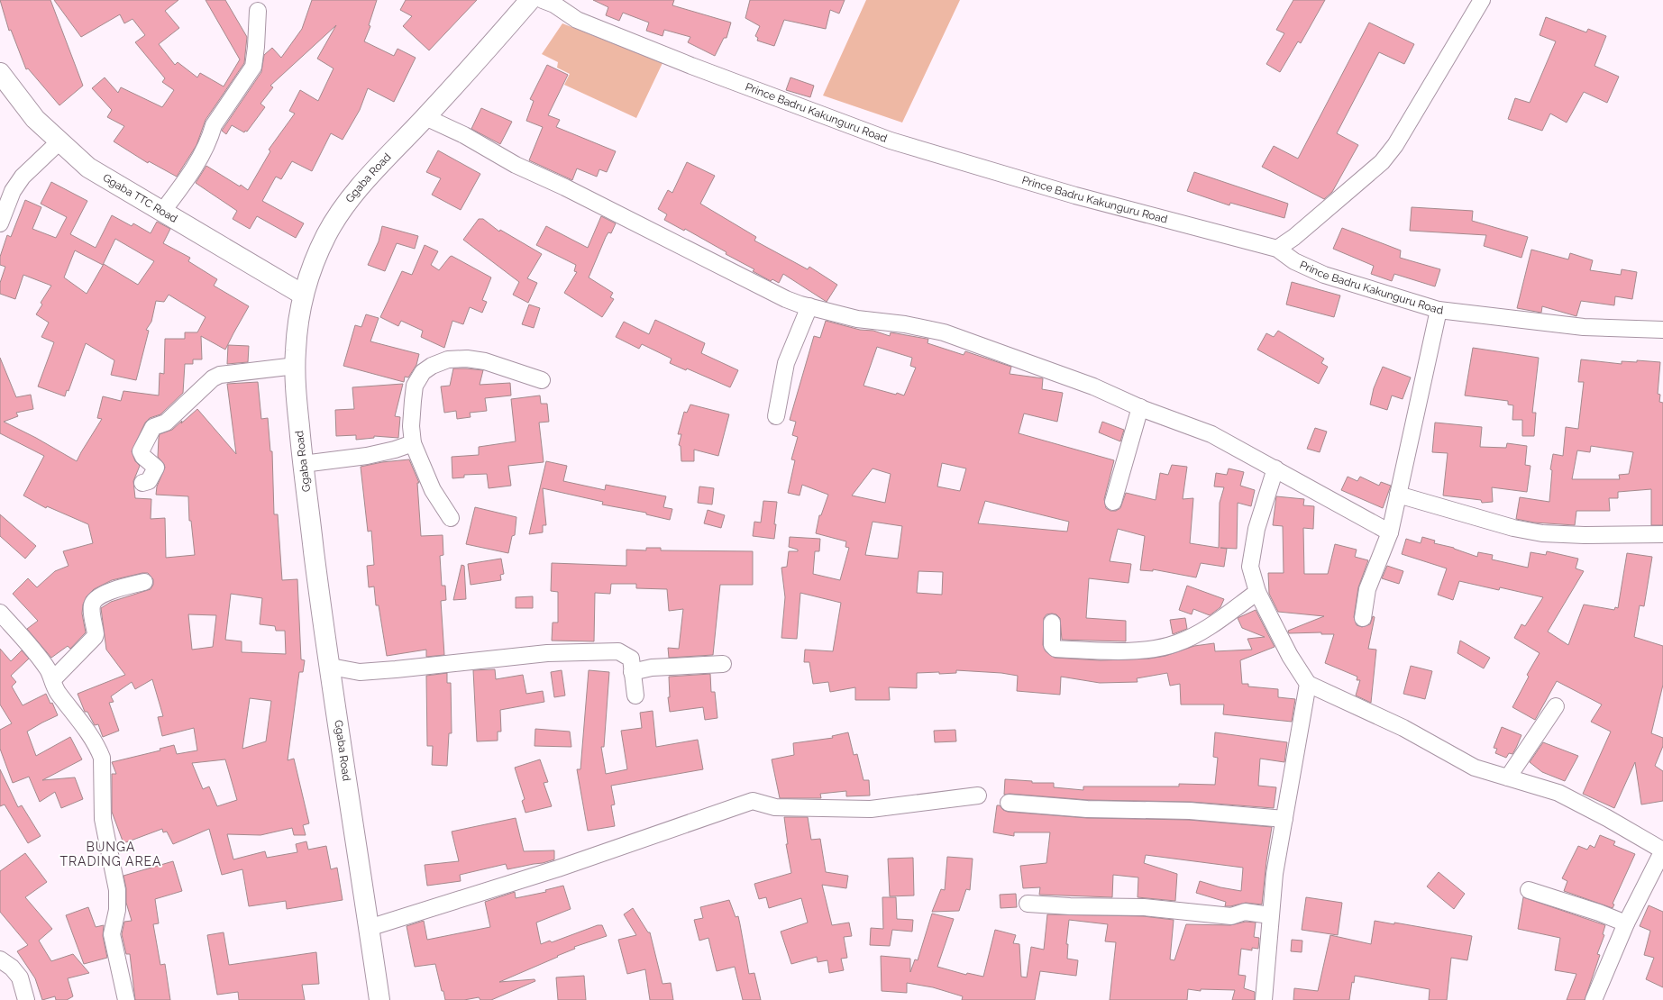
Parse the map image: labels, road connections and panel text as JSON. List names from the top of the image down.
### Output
{
  "streets": {
    "main road": ["Ggaba Road", "Ggaba TTC Road"],
    "street": ["Prince Badru Kakunguru Road"]
  },
  "crossings": [
    ["Ggaba Road", "Ggaba TTC Road"]
  ],
  "districts": ["BUNGA TRADING AREA"]
}
